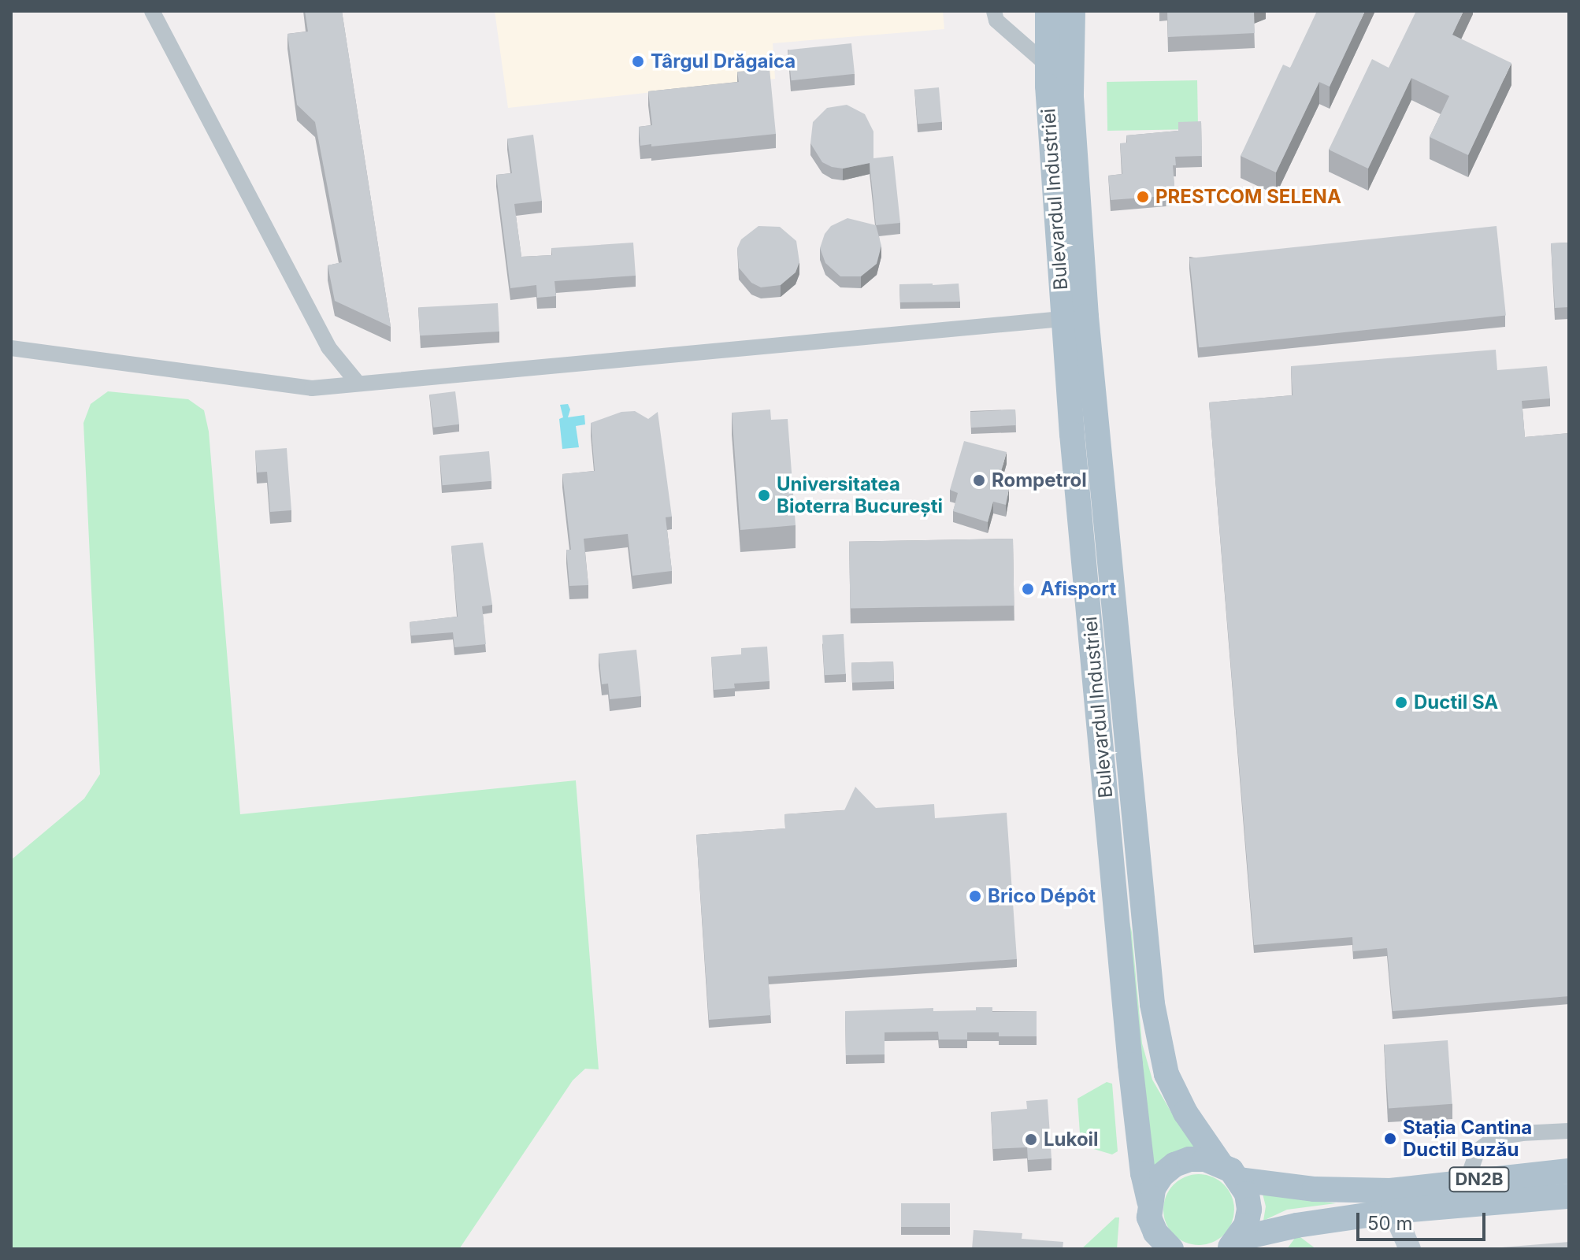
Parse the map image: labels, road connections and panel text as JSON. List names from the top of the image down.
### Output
{
  "streets": {
    "main road": ["Bulevardul Industriei", "DN2B"]
  },
  "crossings": [
    ["Bulevardul Industriei", "DN2B"]
  ],
  "places": [
    "Târgul Drăgaica",
    "PRESTCOM SELENA",
    "Rompetrol",
    "Universitatea Bioterra București",
    "Afisport",
    "Ductil SA",
    "Brico Dépôt",
    "Stația Cantina Ductil Buzău",
    "Lukoil"
  ],
  "scale_bar": "50 m"
}
